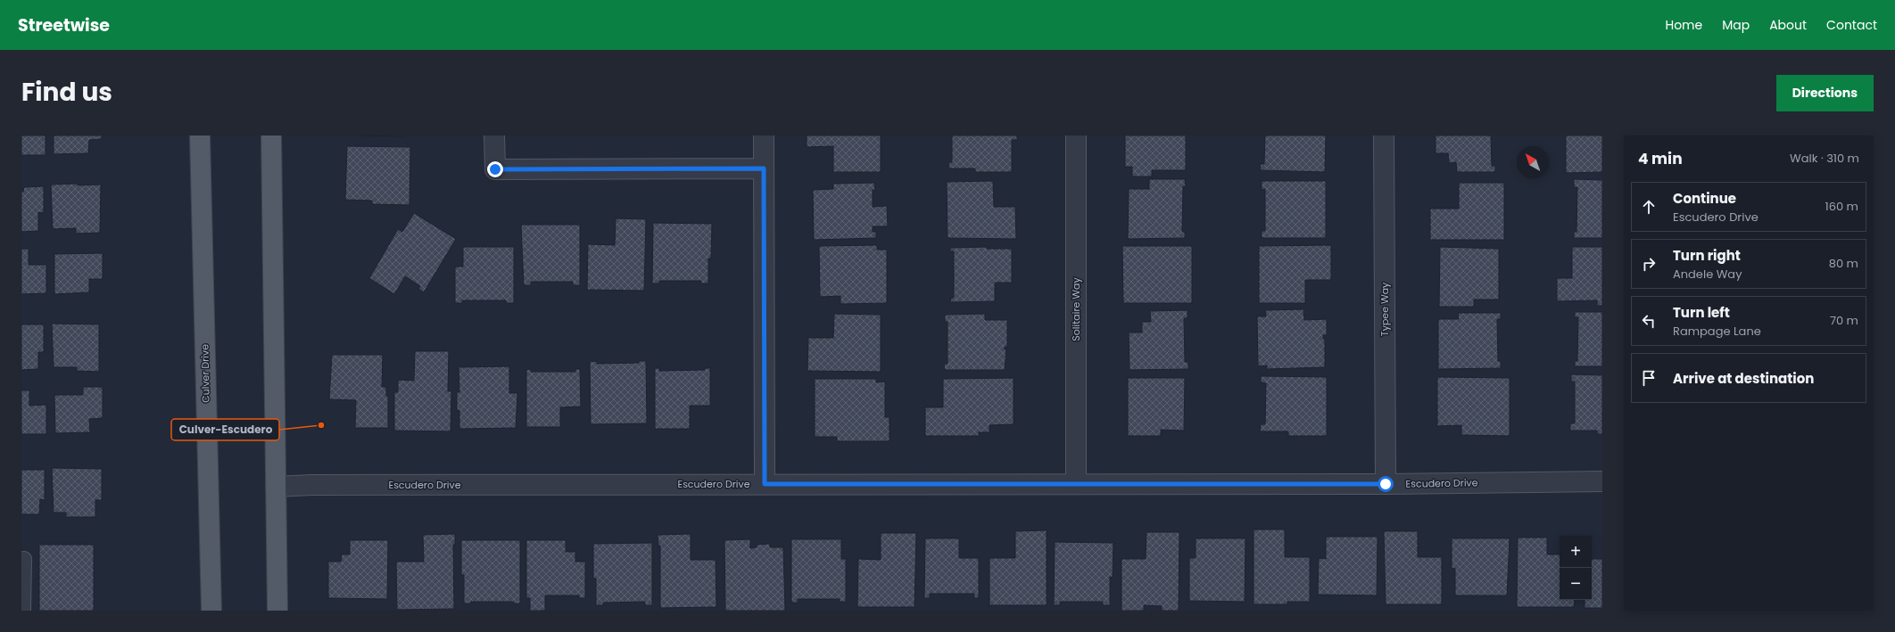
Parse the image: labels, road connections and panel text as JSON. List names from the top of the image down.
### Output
{
  "streets": {
    "main road": ["Culver Drive"],
    "street": ["Solitaire Way", "Typee Way", "Escudero Drive"]
  },
  "crossings": [
    ["Solitaire Way", "Escudero Drive"],
    ["Typee Way", "Escudero Drive"]
  ],
  "places": ["Culver-Escudero"],
  "north": "top left",
  "page": {
    "header": "Streetwise",
    "nav": [
      "Home",
      "Map",
      "About",
      "Contact"
    ],
    "title": "Find us",
    "buttons": "Directions",
    "heading": ["4 min", "Walk · 310 m"],
    "list": [
      ["Continue", "Escudero Drive", "160 m"],
      ["Turn right", "Andele Way", "80 m"],
      ["Turn left", "Rampage Lane", "70 m"],
      "Arrive at destination"
    ],
    "map_buttons": ["+", "−"]
  }
}
